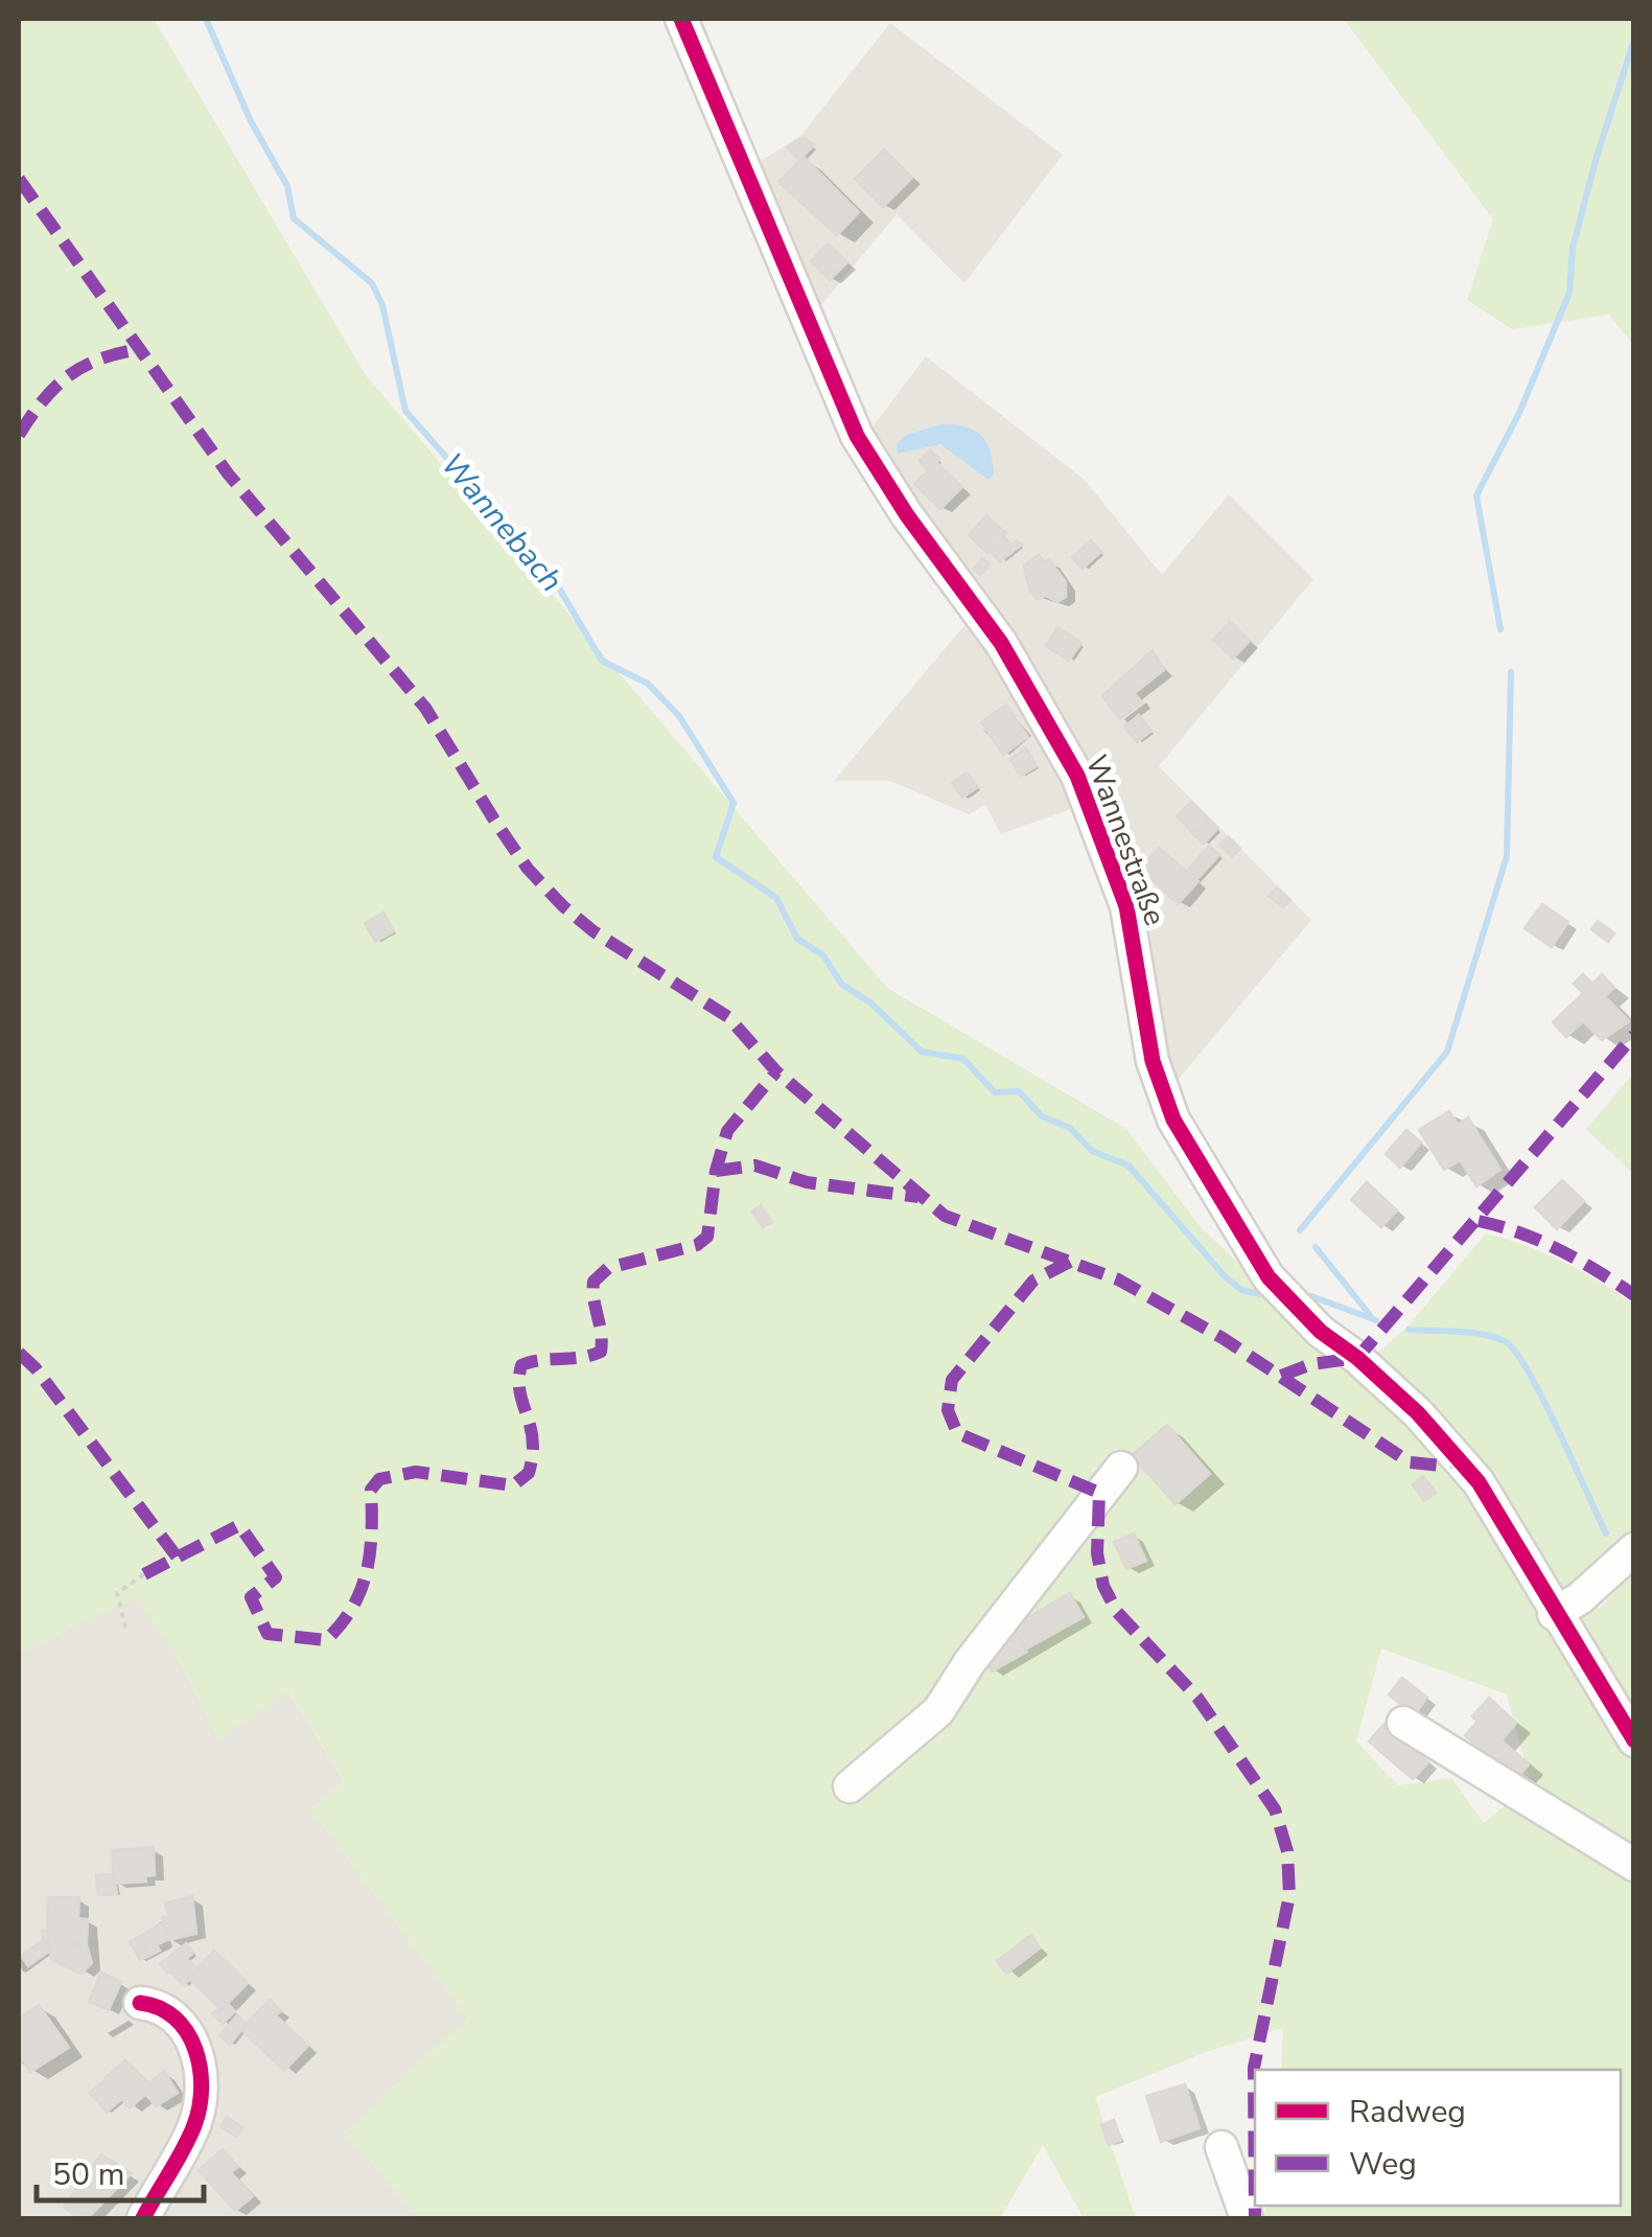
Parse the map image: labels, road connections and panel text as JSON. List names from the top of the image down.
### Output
{
  "streets": {
    "street": ["Wannestraße"]
  },
  "water": ["Wannebach"],
  "legend": ["Radweg", "Weg"],
  "scale_bar": "50 m"
}
